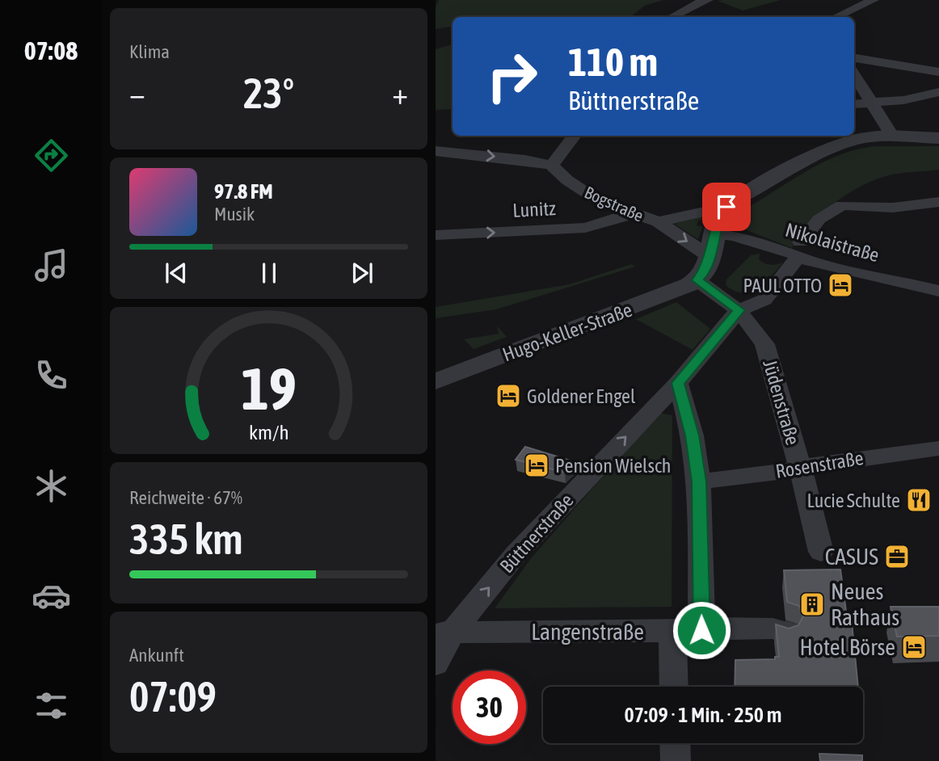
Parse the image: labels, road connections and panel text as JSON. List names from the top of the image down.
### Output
{
  "streets": {
    "street": [
      "Bogstraße",
      "Lunitz",
      "Nikolaistraße",
      "Hugo-Keller-Straße",
      "Jüdenstraße",
      "Rosenstraße",
      "Büttnerstraße",
      "Langenstraße"
    ]
  },
  "crossings": [
    ["Bogstraße", "Lunitz"],
    ["Hugo-Keller-Straße", "Jüdenstraße"],
    ["Jüdenstraße", "Rosenstraße"],
    ["Jüdenstraße", "Büttnerstraße"],
    ["Büttnerstraße", "Langenstraße"]
  ],
  "one_way": ["Büttnerstraße"],
  "places": {
    "hotel": [
      "PAUL OTTO",
      "Goldener Engel",
      "Pension Wielsch",
      "Hotel Börse"
    ],
    "restaurant": ["Lucie Schulte"],
    "office": ["CASUS"],
    "building": ["Neues Rathaus"]
  },
  "page": {
    "tabs": "07:08",
    "tile": [
      "Klima",
      ["Reichweite · 67%", "335 km"],
      ["Ankunft", "07:09"]
    ],
    "turn": ["110 m", "Büttnerstraße"],
    "heat": ["−", "23°", "+"],
    "song": ["97.8 FM", "Musik"],
    "limit": "30",
    "trip": "07:09 · 1 Min. · 250 m",
    "gauge": ["19", "km/h"]
  }
}
